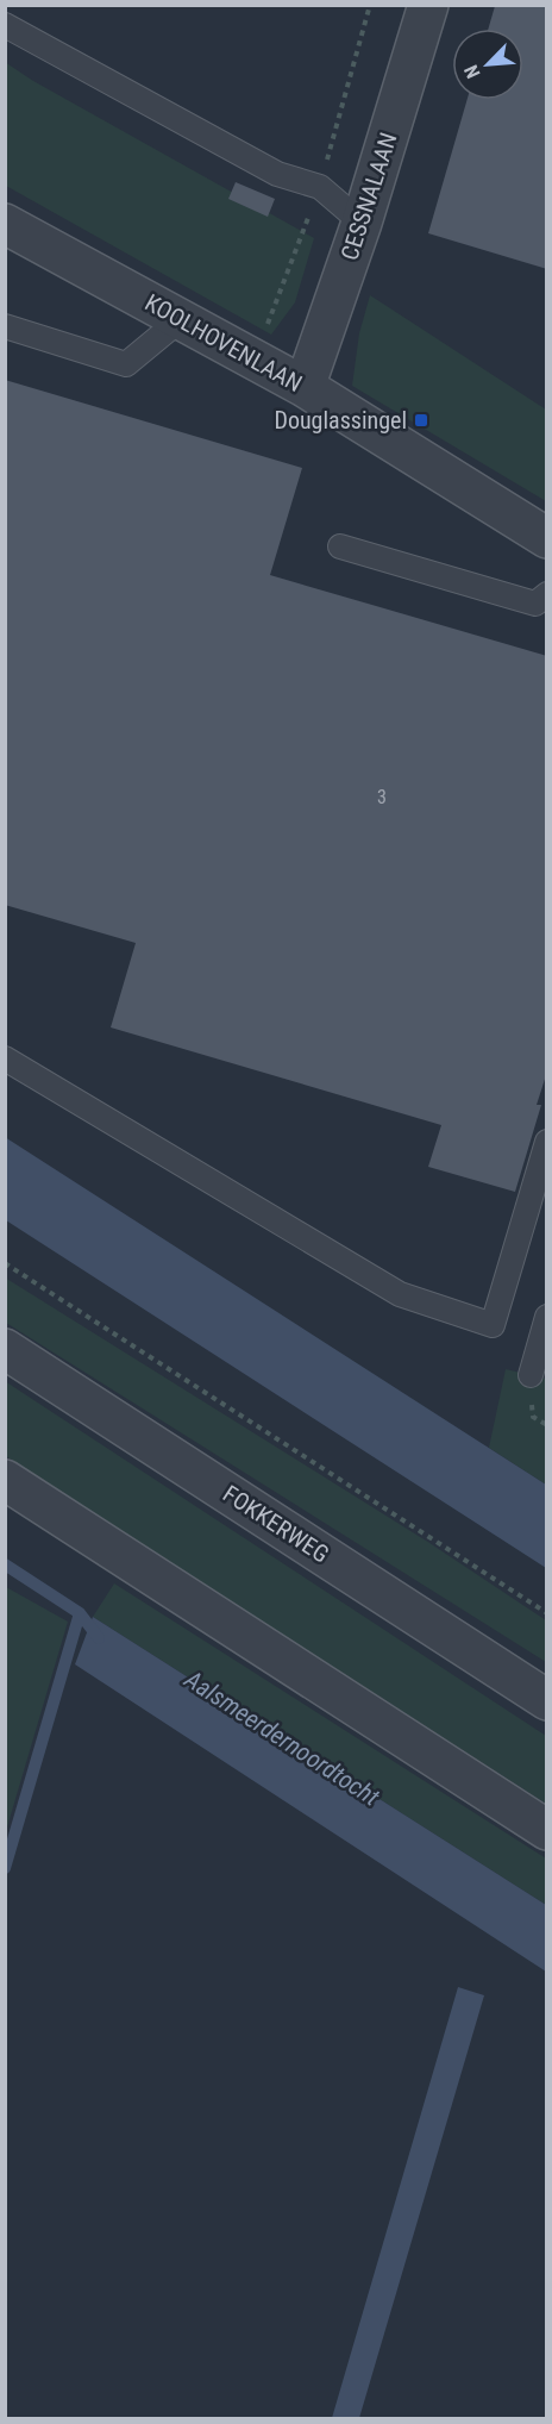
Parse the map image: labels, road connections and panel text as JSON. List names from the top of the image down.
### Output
{
  "streets": {
    "street": ["CESSNALAAN", "KOOLHOVENLAAN", "FOKKERWEG"]
  },
  "crossings": [
    ["CESSNALAAN", "KOOLHOVENLAAN"]
  ],
  "water": ["Aalsmeerdernoordtocht"],
  "places": {
    "transit": ["Douglassingel"]
  },
  "house_numbers": ["3"],
  "north": "bottom left"
}
